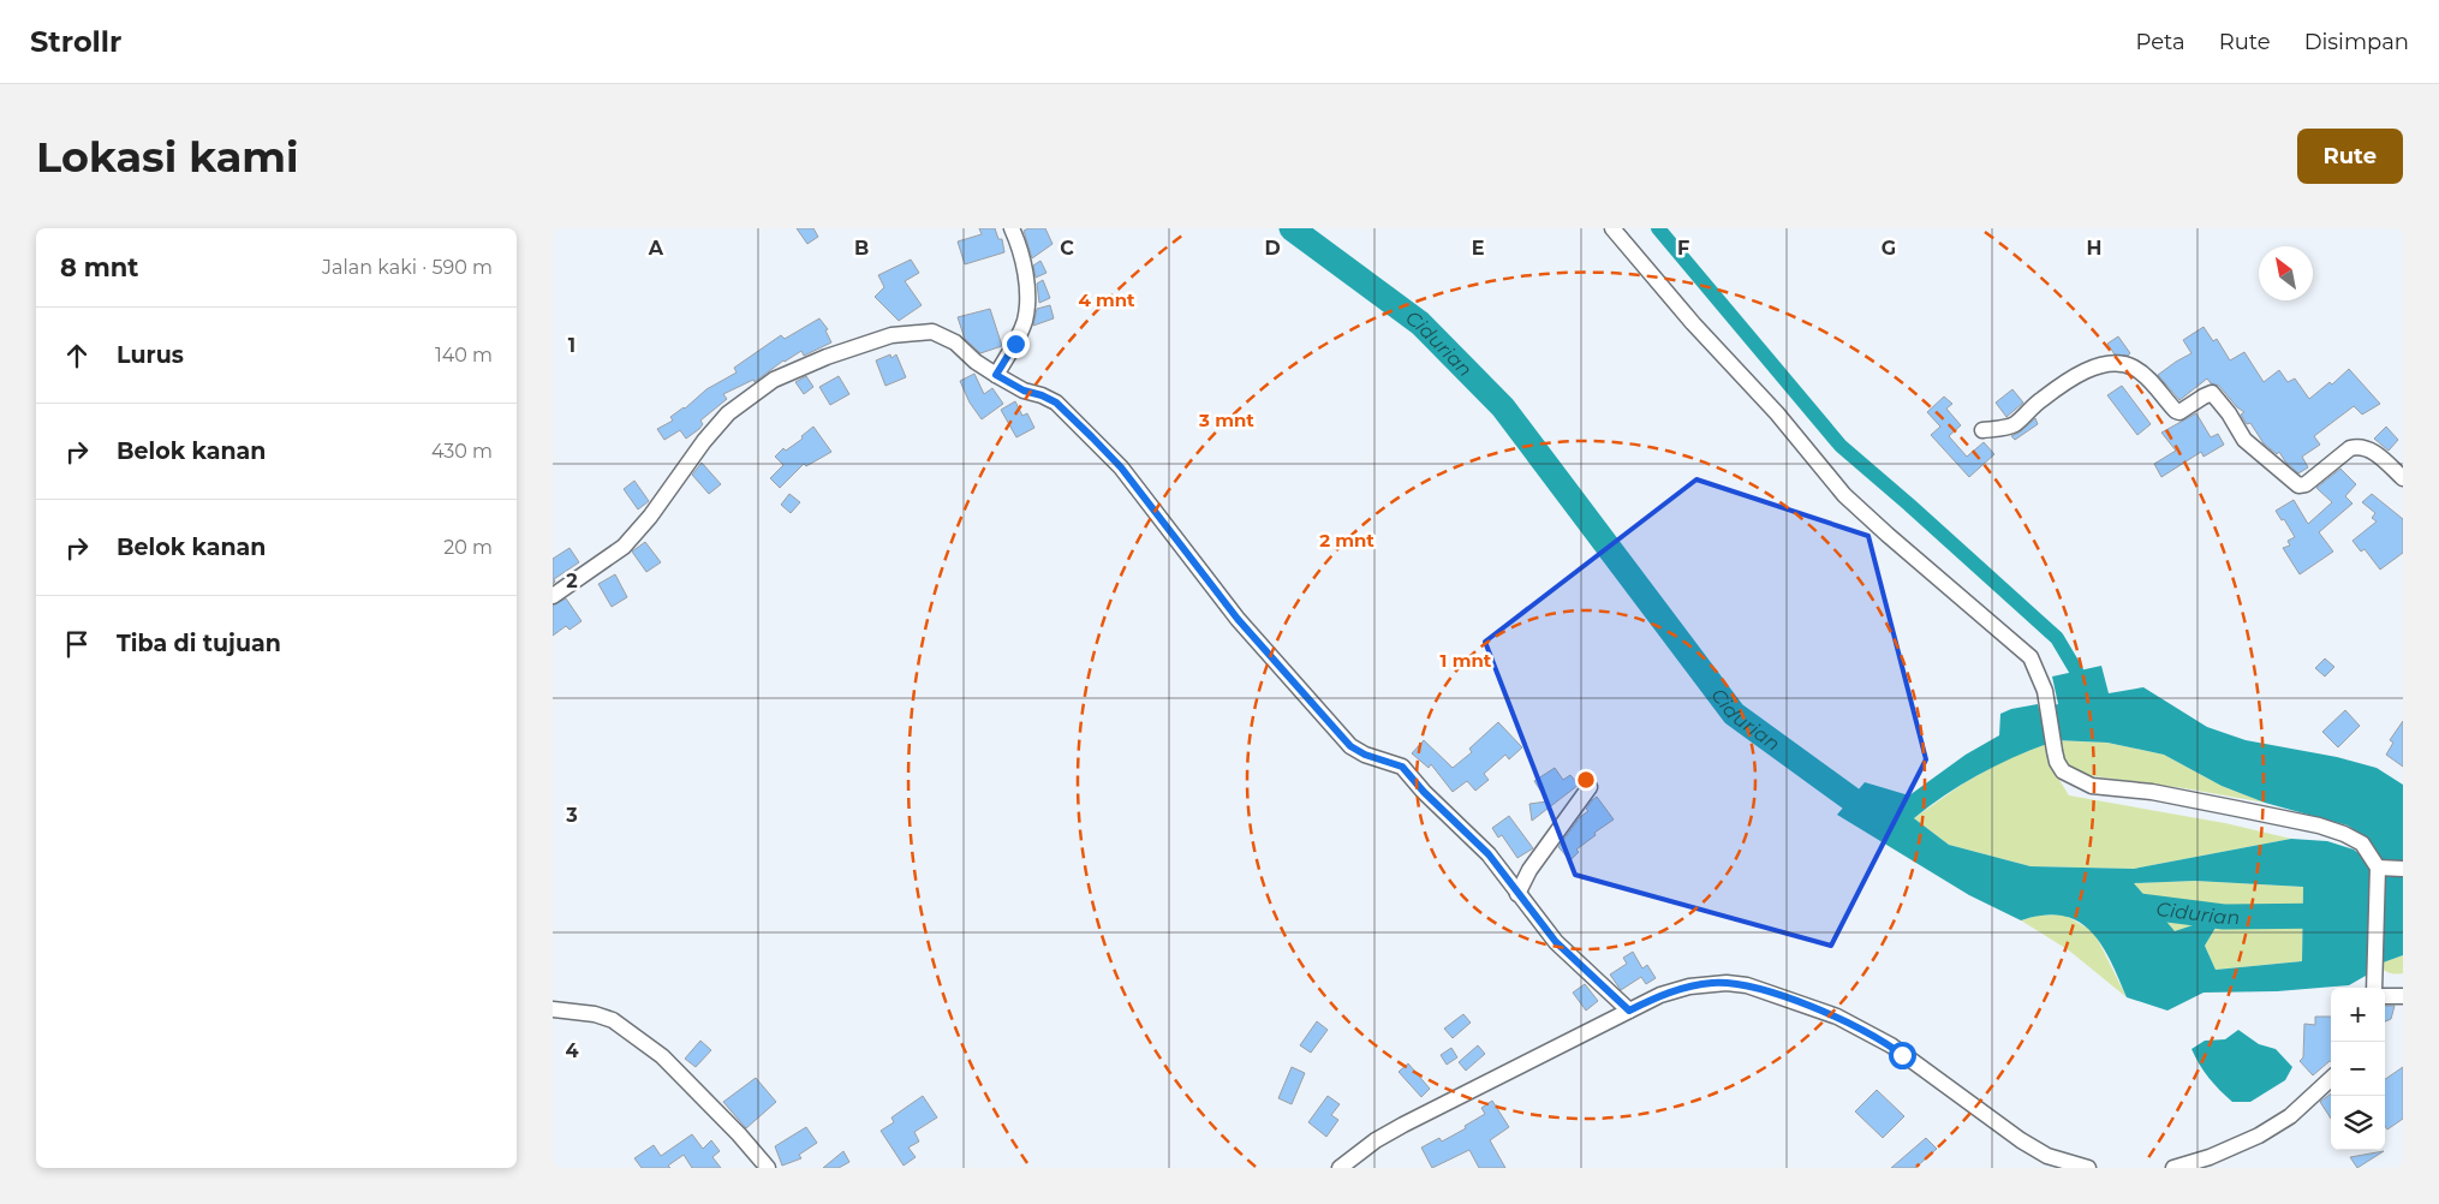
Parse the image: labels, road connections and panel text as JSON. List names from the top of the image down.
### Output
{
  "water": ["Cidurian"],
  "north": "top left",
  "page": {
    "header": "Strollr",
    "nav": ["Peta", "Rute", "Disimpan"],
    "buttons": "Rute",
    "title": "Lokasi kami",
    "heading": ["8 mnt", "Jalan kaki · 590 m"],
    "list": [
      ["Lurus", "140 m"],
      ["Belok kanan", "430 m"],
      ["Belok kanan", "20 m"],
      "Tiba di tujuan"
    ],
    "map_buttons": ["+", "−"]
  },
  "grid": {
    "columns": [
      "A",
      "B",
      "C",
      "D",
      "E",
      "F",
      "G",
      "H"
    ],
    "rows": [
      "1",
      "2",
      "3",
      "4"
    ]
  },
  "rings": [
    "4 mnt",
    "3 mnt",
    "2 mnt",
    "1 mnt"
  ]
}
